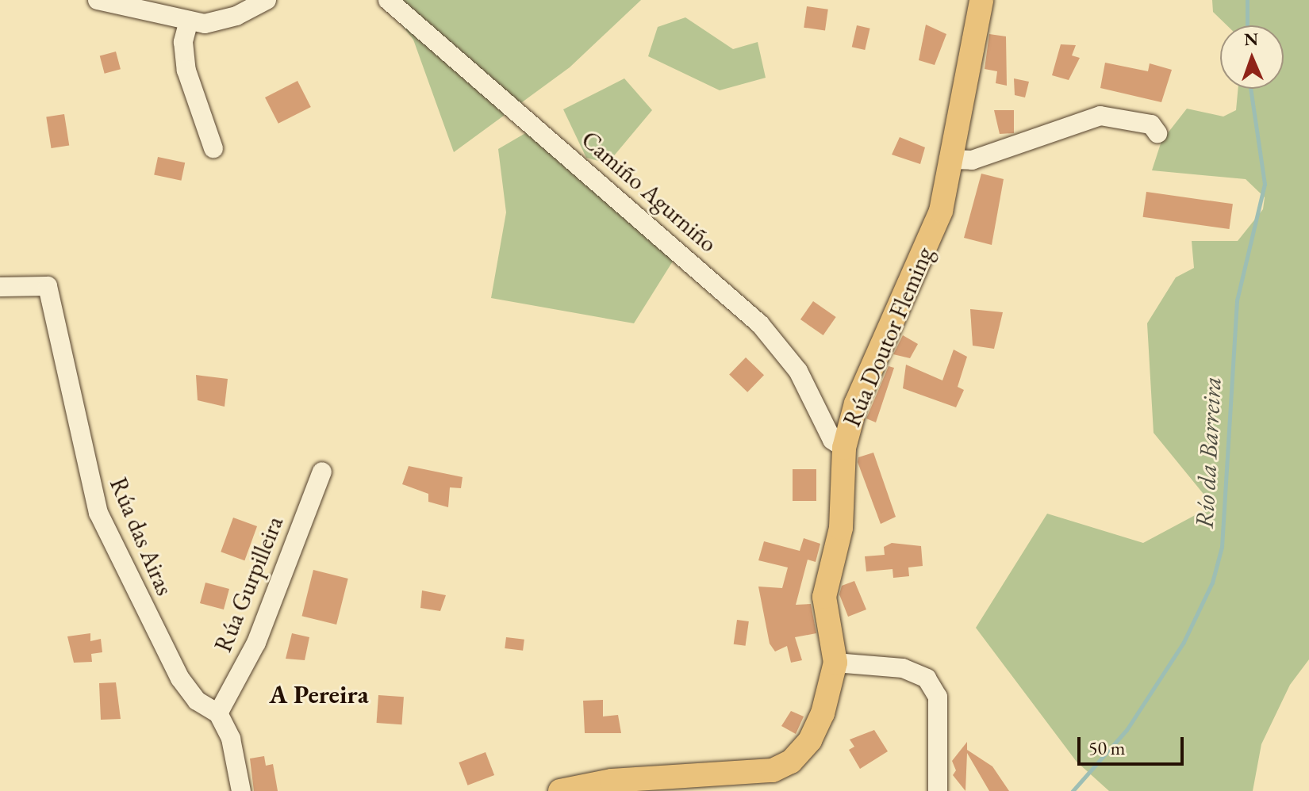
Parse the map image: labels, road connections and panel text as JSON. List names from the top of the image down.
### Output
{
  "streets": {
    "main road": ["Rúa Doutor Fleming"],
    "street": ["Camiño Agurniño", "Rúa das Airas", "Rúa Gurpilleira"]
  },
  "crossings": [
    ["Camiño Agurniño", "Rúa Doutor Fleming"],
    ["Rúa das Airas", "Rúa Gurpilleira"]
  ],
  "districts": ["A Pereira"],
  "water": ["Río da Barreira"],
  "scale_bar": "50 m",
  "north": "top"
}
